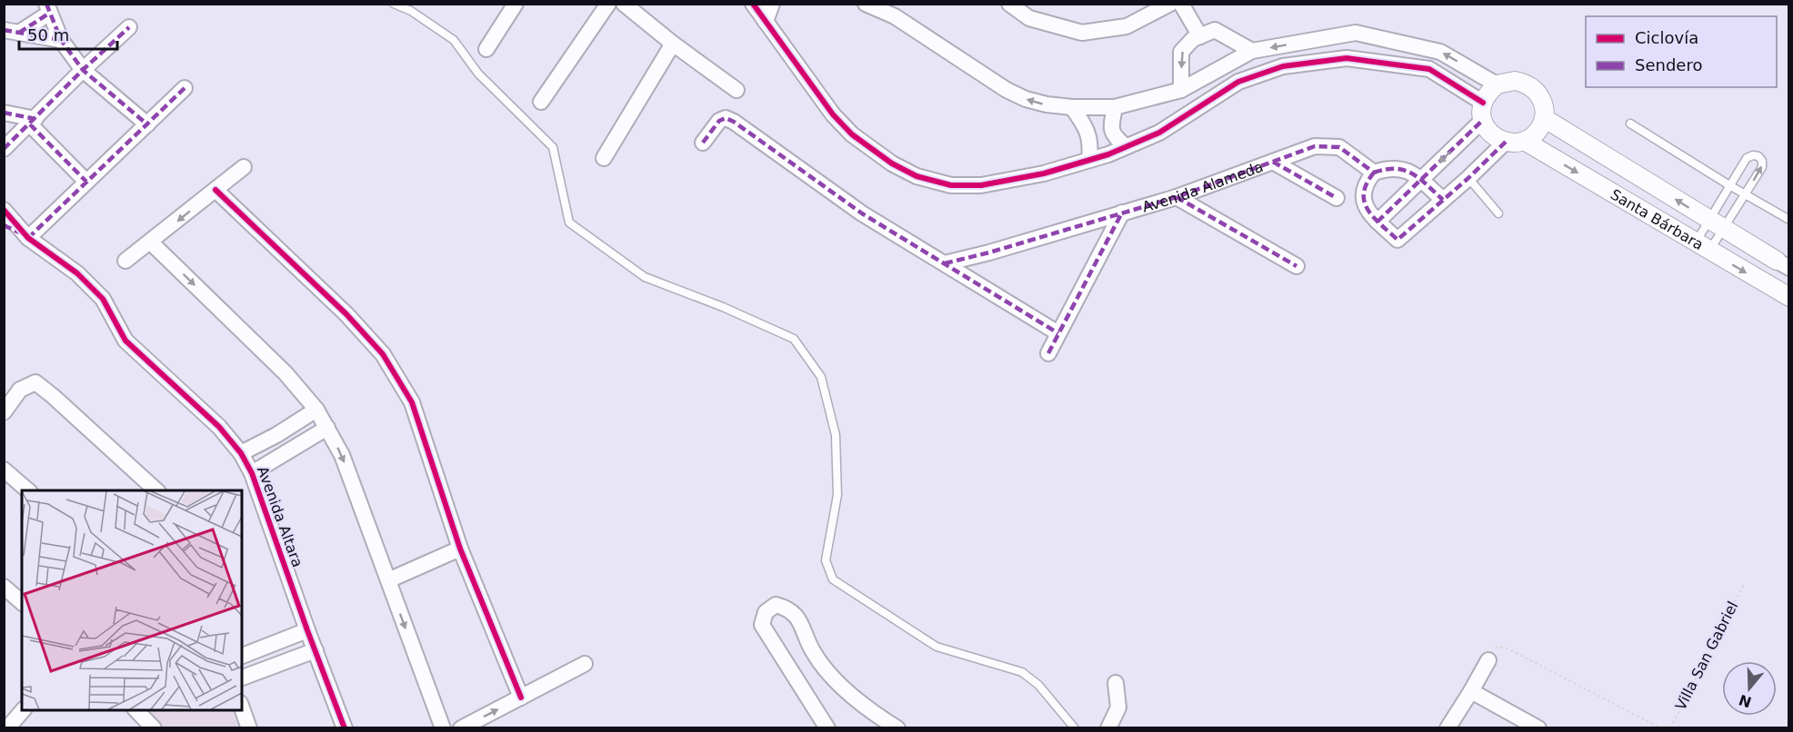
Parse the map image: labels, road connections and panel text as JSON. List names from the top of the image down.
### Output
{
  "streets": {
    "street": ["Avenida Alameda", "Santa Bárbara", "Avenida Altara"],
    "path": ["Villa San Gabriel"]
  },
  "legend": ["Ciclovía", "Sendero"],
  "scale_bar": "50 m",
  "north": "bottom"
}
